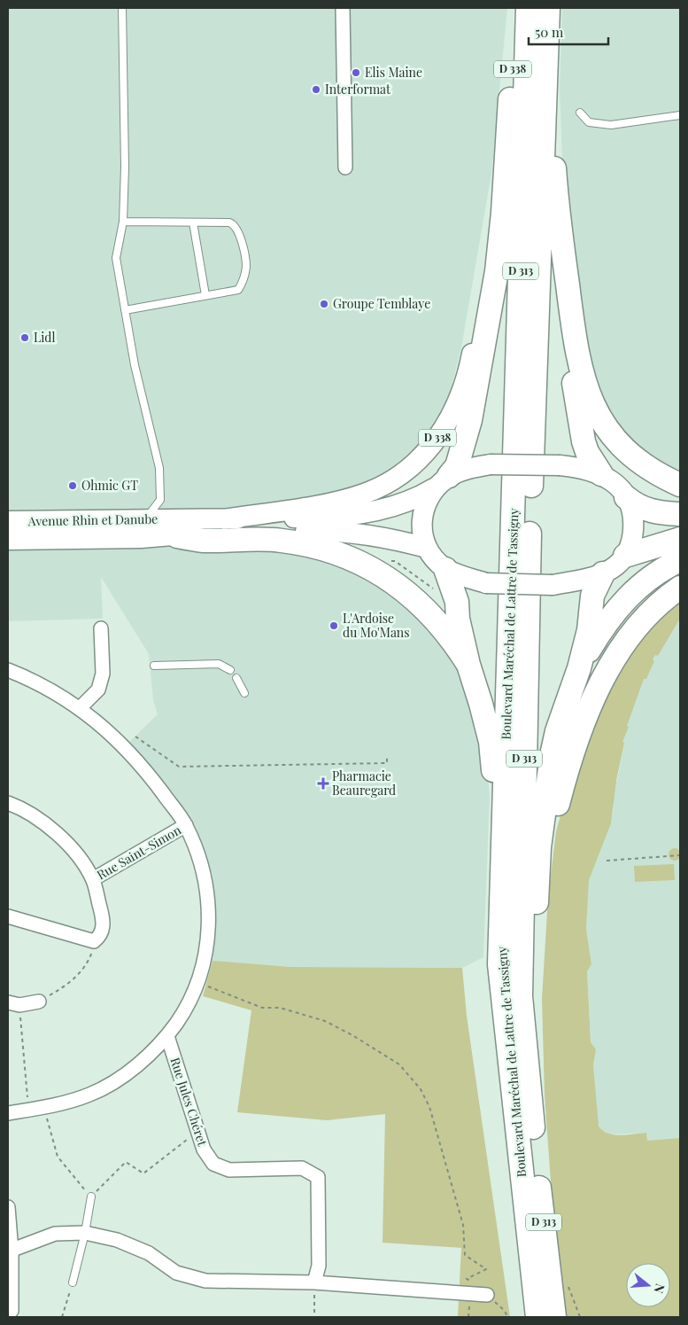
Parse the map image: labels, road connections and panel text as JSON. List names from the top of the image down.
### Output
{
  "streets": {
    "highway": ["D 338", "D 313", "Boulevard Maréchal de Lattre de Tassigny"],
    "main road": ["Avenue Rhin et Danube"],
    "street": ["Rue Saint-Simon", "Rue Jules Chéret"]
  },
  "crossings": [
    ["D 338", "Boulevard Maréchal de Lattre de Tassigny"],
    ["D 313", "Boulevard Maréchal de Lattre de Tassigny"]
  ],
  "places": {
    "other": [
      "Elis Maine",
      "Interformat",
      "Groupe Temblaye",
      "Lidl",
      "Ohmic GT",
      "L'Ardoise du Mo'Mans"
    ],
    "health": ["Pharmacie Beauregard"]
  },
  "scale_bar": "50 m",
  "north": "right"
}
